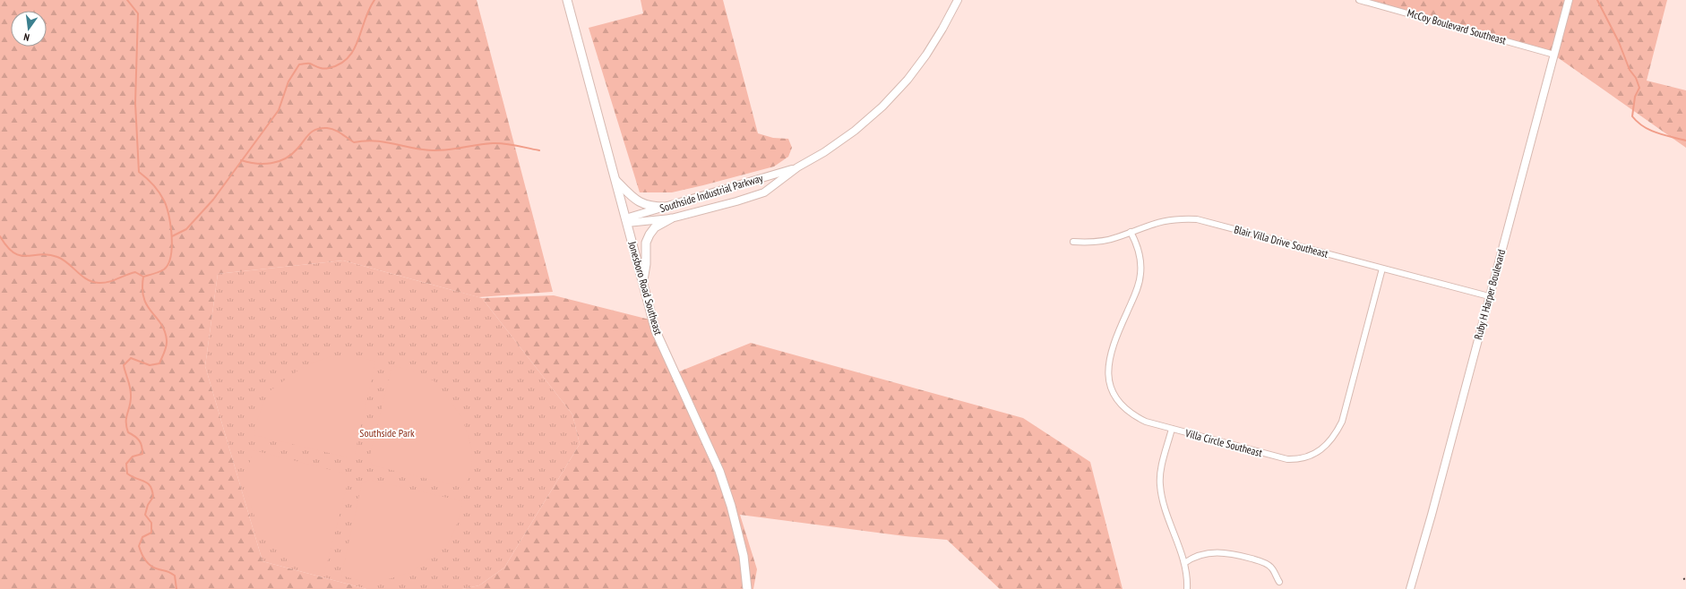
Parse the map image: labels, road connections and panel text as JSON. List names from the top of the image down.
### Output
{
  "streets": {
    "main road": ["Jonesboro Road Southeast"],
    "street": [
      "McCoy Boulevard Southeast",
      "Southside Industrial Parkway",
      "Blair Villa Drive Southeast",
      "Ruby H Harper Boulevard",
      "Villa Circle Southeast"
    ]
  },
  "crossings": [
    ["McCoy Boulevard Southeast", "Ruby H Harper Boulevard"],
    ["Southside Industrial Parkway", "Jonesboro Road Southeast"],
    ["Blair Villa Drive Southeast", "Ruby H Harper Boulevard"],
    ["Blair Villa Drive Southeast", "Villa Circle Southeast"]
  ],
  "parks": ["Southside Park"],
  "north": "bottom"
}
